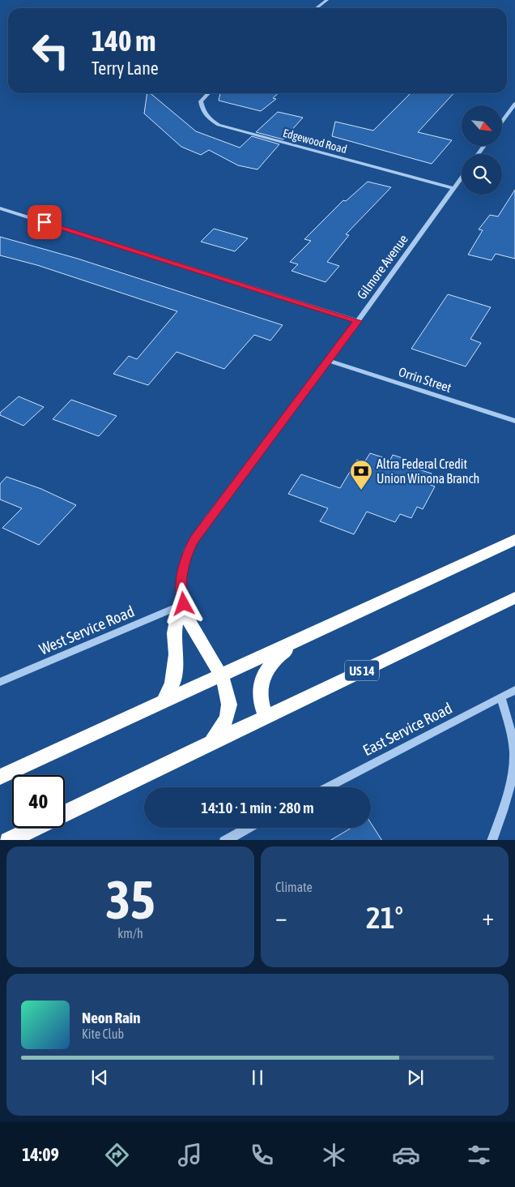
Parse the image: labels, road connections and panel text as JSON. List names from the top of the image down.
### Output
{
  "streets": {
    "highway": ["US 14"],
    "street": [
      "Edgewood Road",
      "Gilmore Avenue",
      "Orrin Street",
      "West Service Road",
      "East Service Road"
    ]
  },
  "crossings": [
    ["Edgewood Road", "Gilmore Avenue"],
    ["Gilmore Avenue", "Orrin Street"],
    ["Gilmore Avenue", "West Service Road"]
  ],
  "places": {
    "bank": ["Altra Federal Credit Union Winona Branch"]
  },
  "north": "bottom right",
  "page": {
    "turn": ["140 m", "Terry Lane"],
    "limit": "40",
    "trip": "14:10 · 1 min · 280 m",
    "tile": [
      ["35", "km/h"],
      "Climate"
    ],
    "heat": ["−", "21°", "+"],
    "song": ["Neon Rain", "Kite Club"],
    "tabs": "14:09"
  }
}
